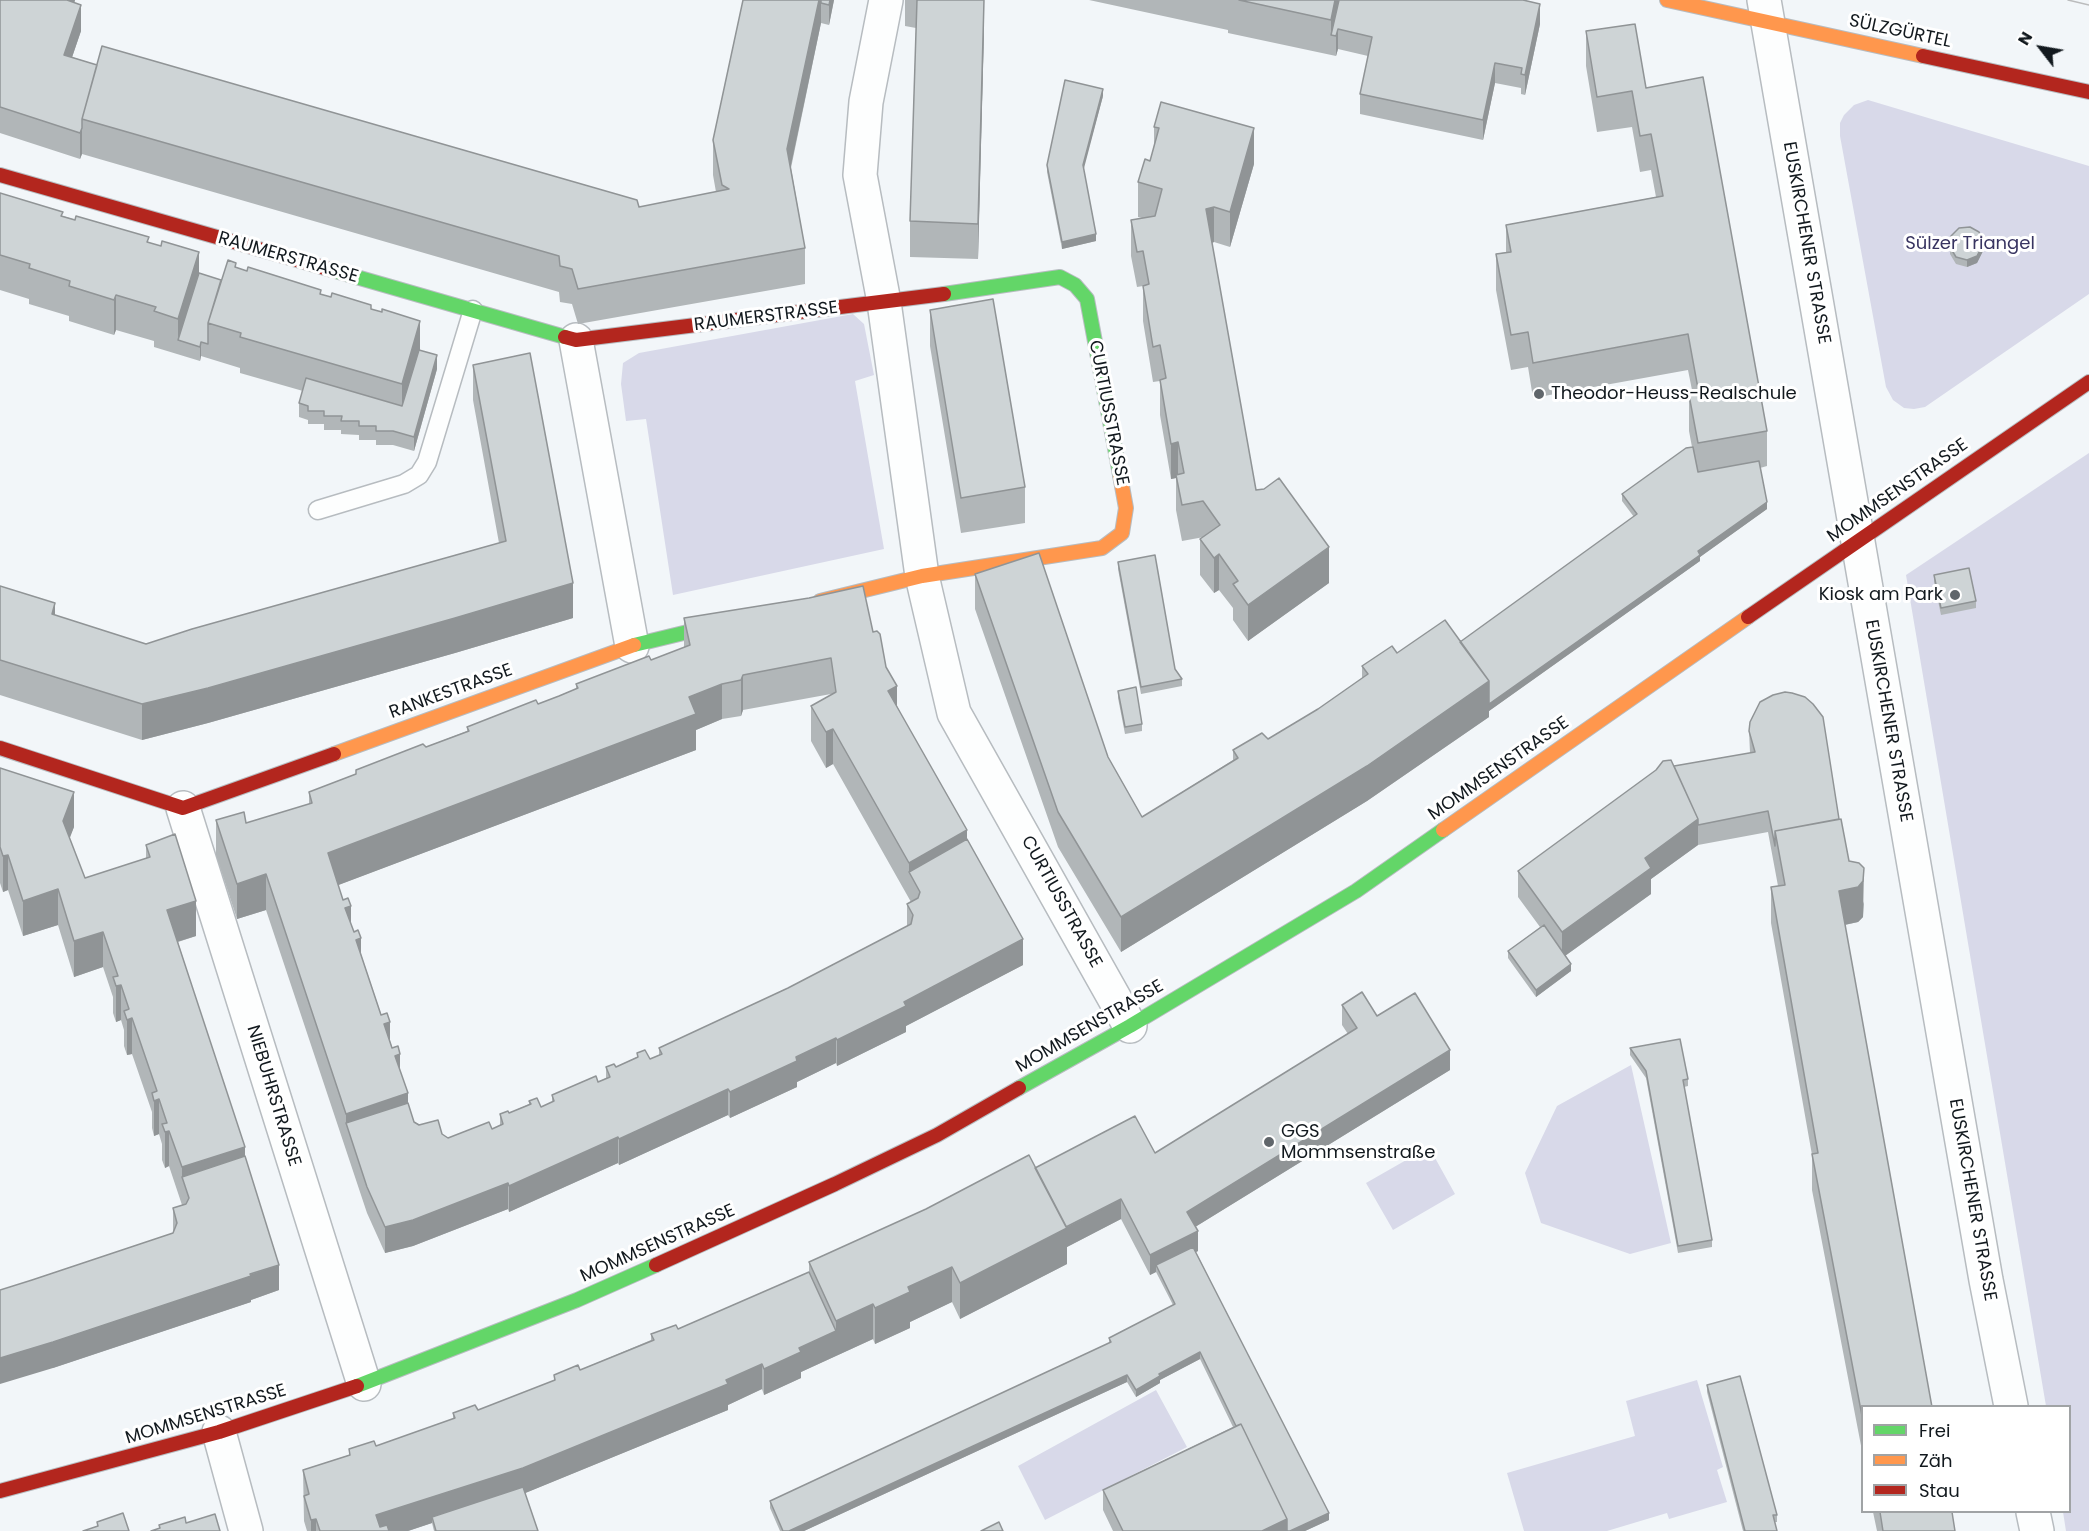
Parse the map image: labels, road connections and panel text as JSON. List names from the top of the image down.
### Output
{
  "streets": {
    "street": [
      "SÜLZGÜRTEL",
      "EUSKIRCHENER STRASSE",
      "RAUMERSTRASSE",
      "CURTIUSSTRASSE",
      "MOMMSENSTRASSE",
      "RANKESTRASSE",
      "NIEBUHRSTRASSE"
    ]
  },
  "crossings": [
    ["SÜLZGÜRTEL", "EUSKIRCHENER STRASSE"],
    ["EUSKIRCHENER STRASSE", "MOMMSENSTRASSE"],
    ["RAUMERSTRASSE", "CURTIUSSTRASSE"],
    ["CURTIUSSTRASSE", "MOMMSENSTRASSE"],
    ["MOMMSENSTRASSE", "NIEBUHRSTRASSE"],
    ["RANKESTRASSE", "NIEBUHRSTRASSE"]
  ],
  "parks": ["Sülzer Triangel"],
  "places": ["Theodor-Heuss-Realschule", "Kiosk am Park", "GGS Mommsenstraße"],
  "legend": ["Frei", "Zäh", "Stau"],
  "north": "top left"
}
